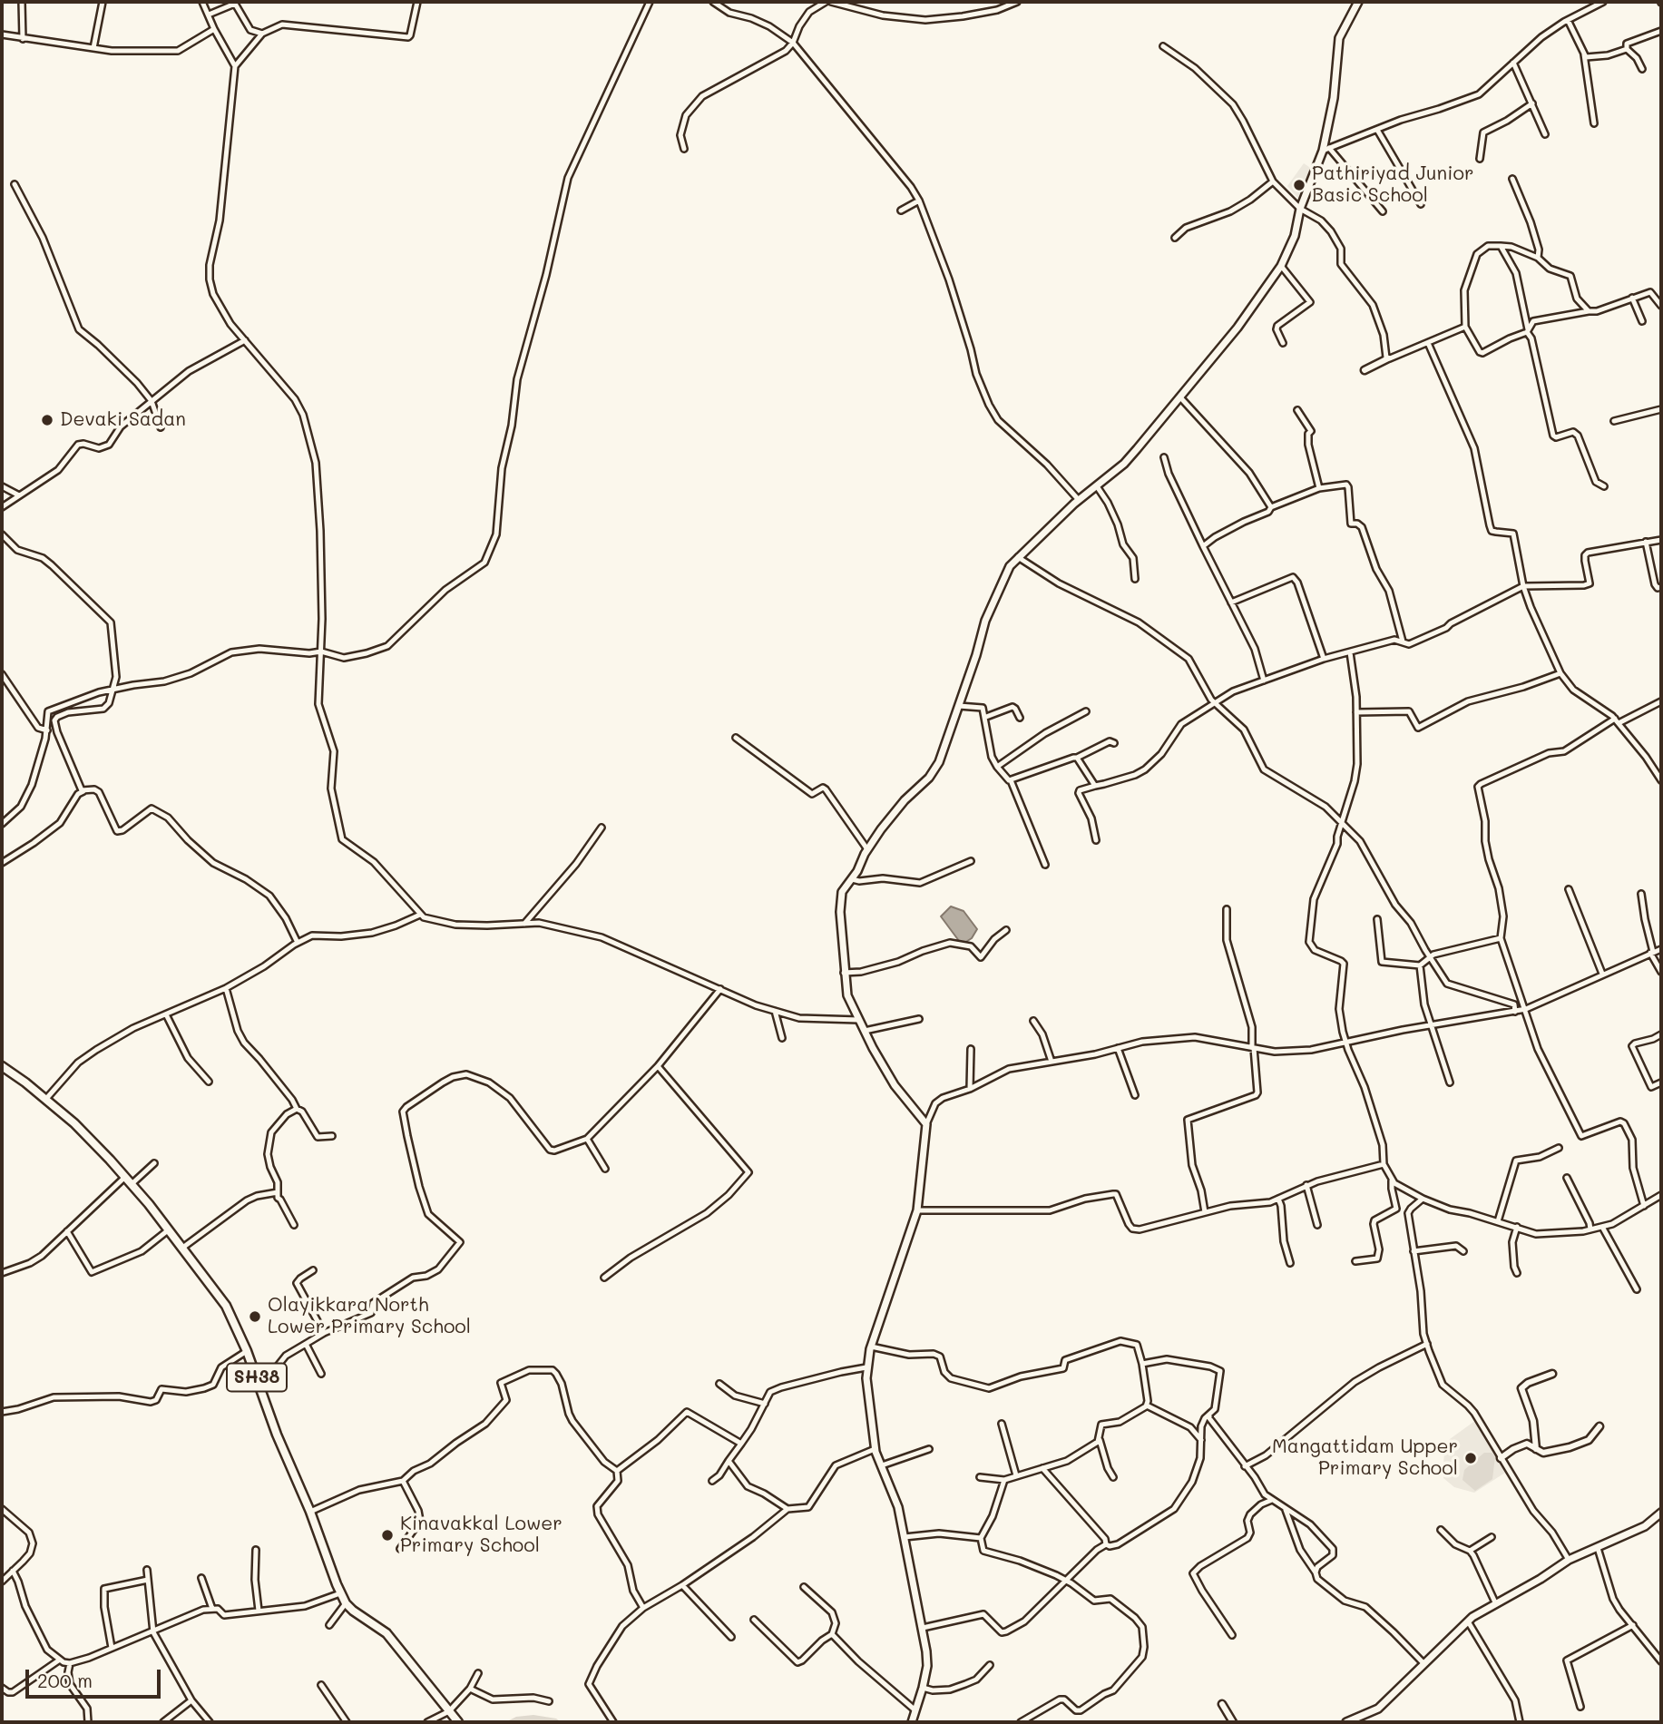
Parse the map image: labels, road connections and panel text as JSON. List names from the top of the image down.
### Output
{
  "streets": {
    "main road": ["SH38"]
  },
  "places": [
    "Pathiriyad Junior Basic School",
    "Devaki Sadan",
    "Olayikkara North Lower Primary School",
    "Mangattidam Upper Primary School",
    "Kinavakkal Lower Primary School"
  ],
  "scale_bar": "200 m"
}
